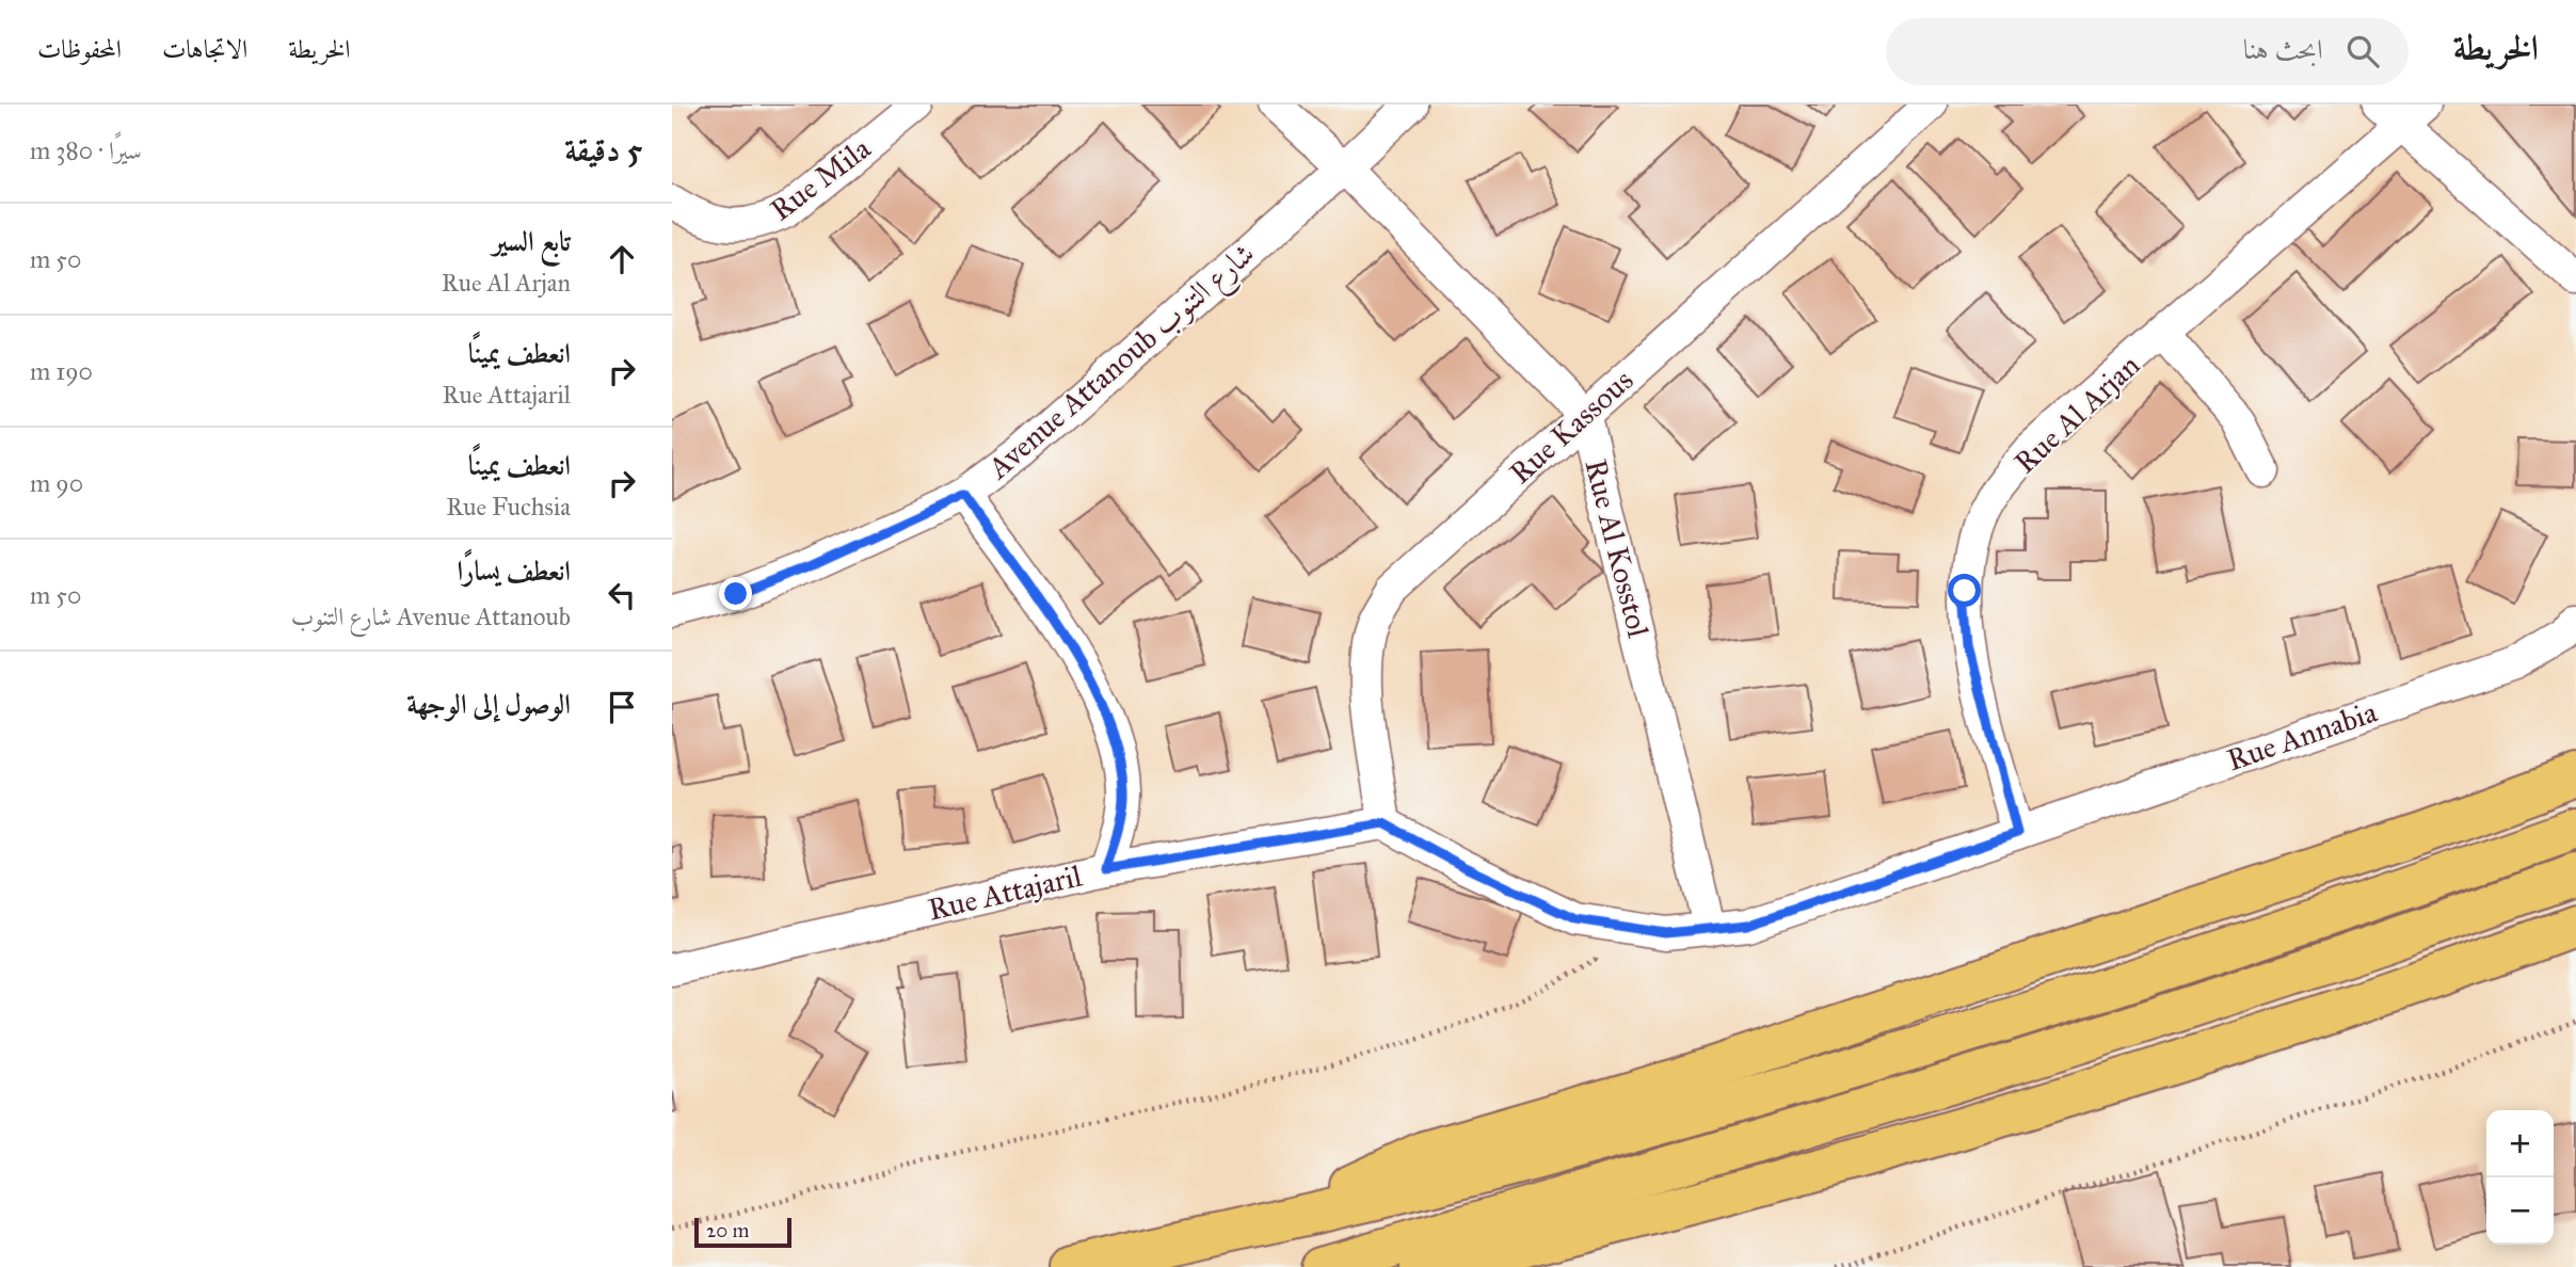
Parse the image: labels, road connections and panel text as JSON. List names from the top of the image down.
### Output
{
  "streets": {
    "street": [
      "Rue Mila",
      "Avenue Attanoub شارع التنوب",
      "Rue Al Arjan",
      "Rue Kassous",
      "Rue Al Kosstol",
      "Rue Annabia",
      "Rue Attajaril"
    ]
  },
  "crossings": [
    ["Rue Al Arjan", "Rue Annabia"],
    ["Rue Kassous", "Rue Al Kosstol"],
    ["Rue Kassous", "Rue Attajaril"]
  ],
  "scale_bar": "20 m",
  "page": {
    "header": "الخريطة",
    "search": "ابحث هنا",
    "nav": ["الخريطة", "الاتجاهات", "المحفوظات"],
    "heading": ["5 دقيقة", "سيرًا · 380 m"],
    "list": [
      ["تابع السير", "Rue Al Arjan", "50 m"],
      ["انعطف يمينًا", "Rue Attajaril", "190 m"],
      ["انعطف يمينًا", "Rue Fuchsia", "90 m"],
      ["انعطف يسارًا", "Avenue Attanoub شارع التنوب", "50 m"],
      "الوصول إلى الوجهة"
    ],
    "map_buttons": ["+", "−"],
    "scale": "20 m"
  }
}
